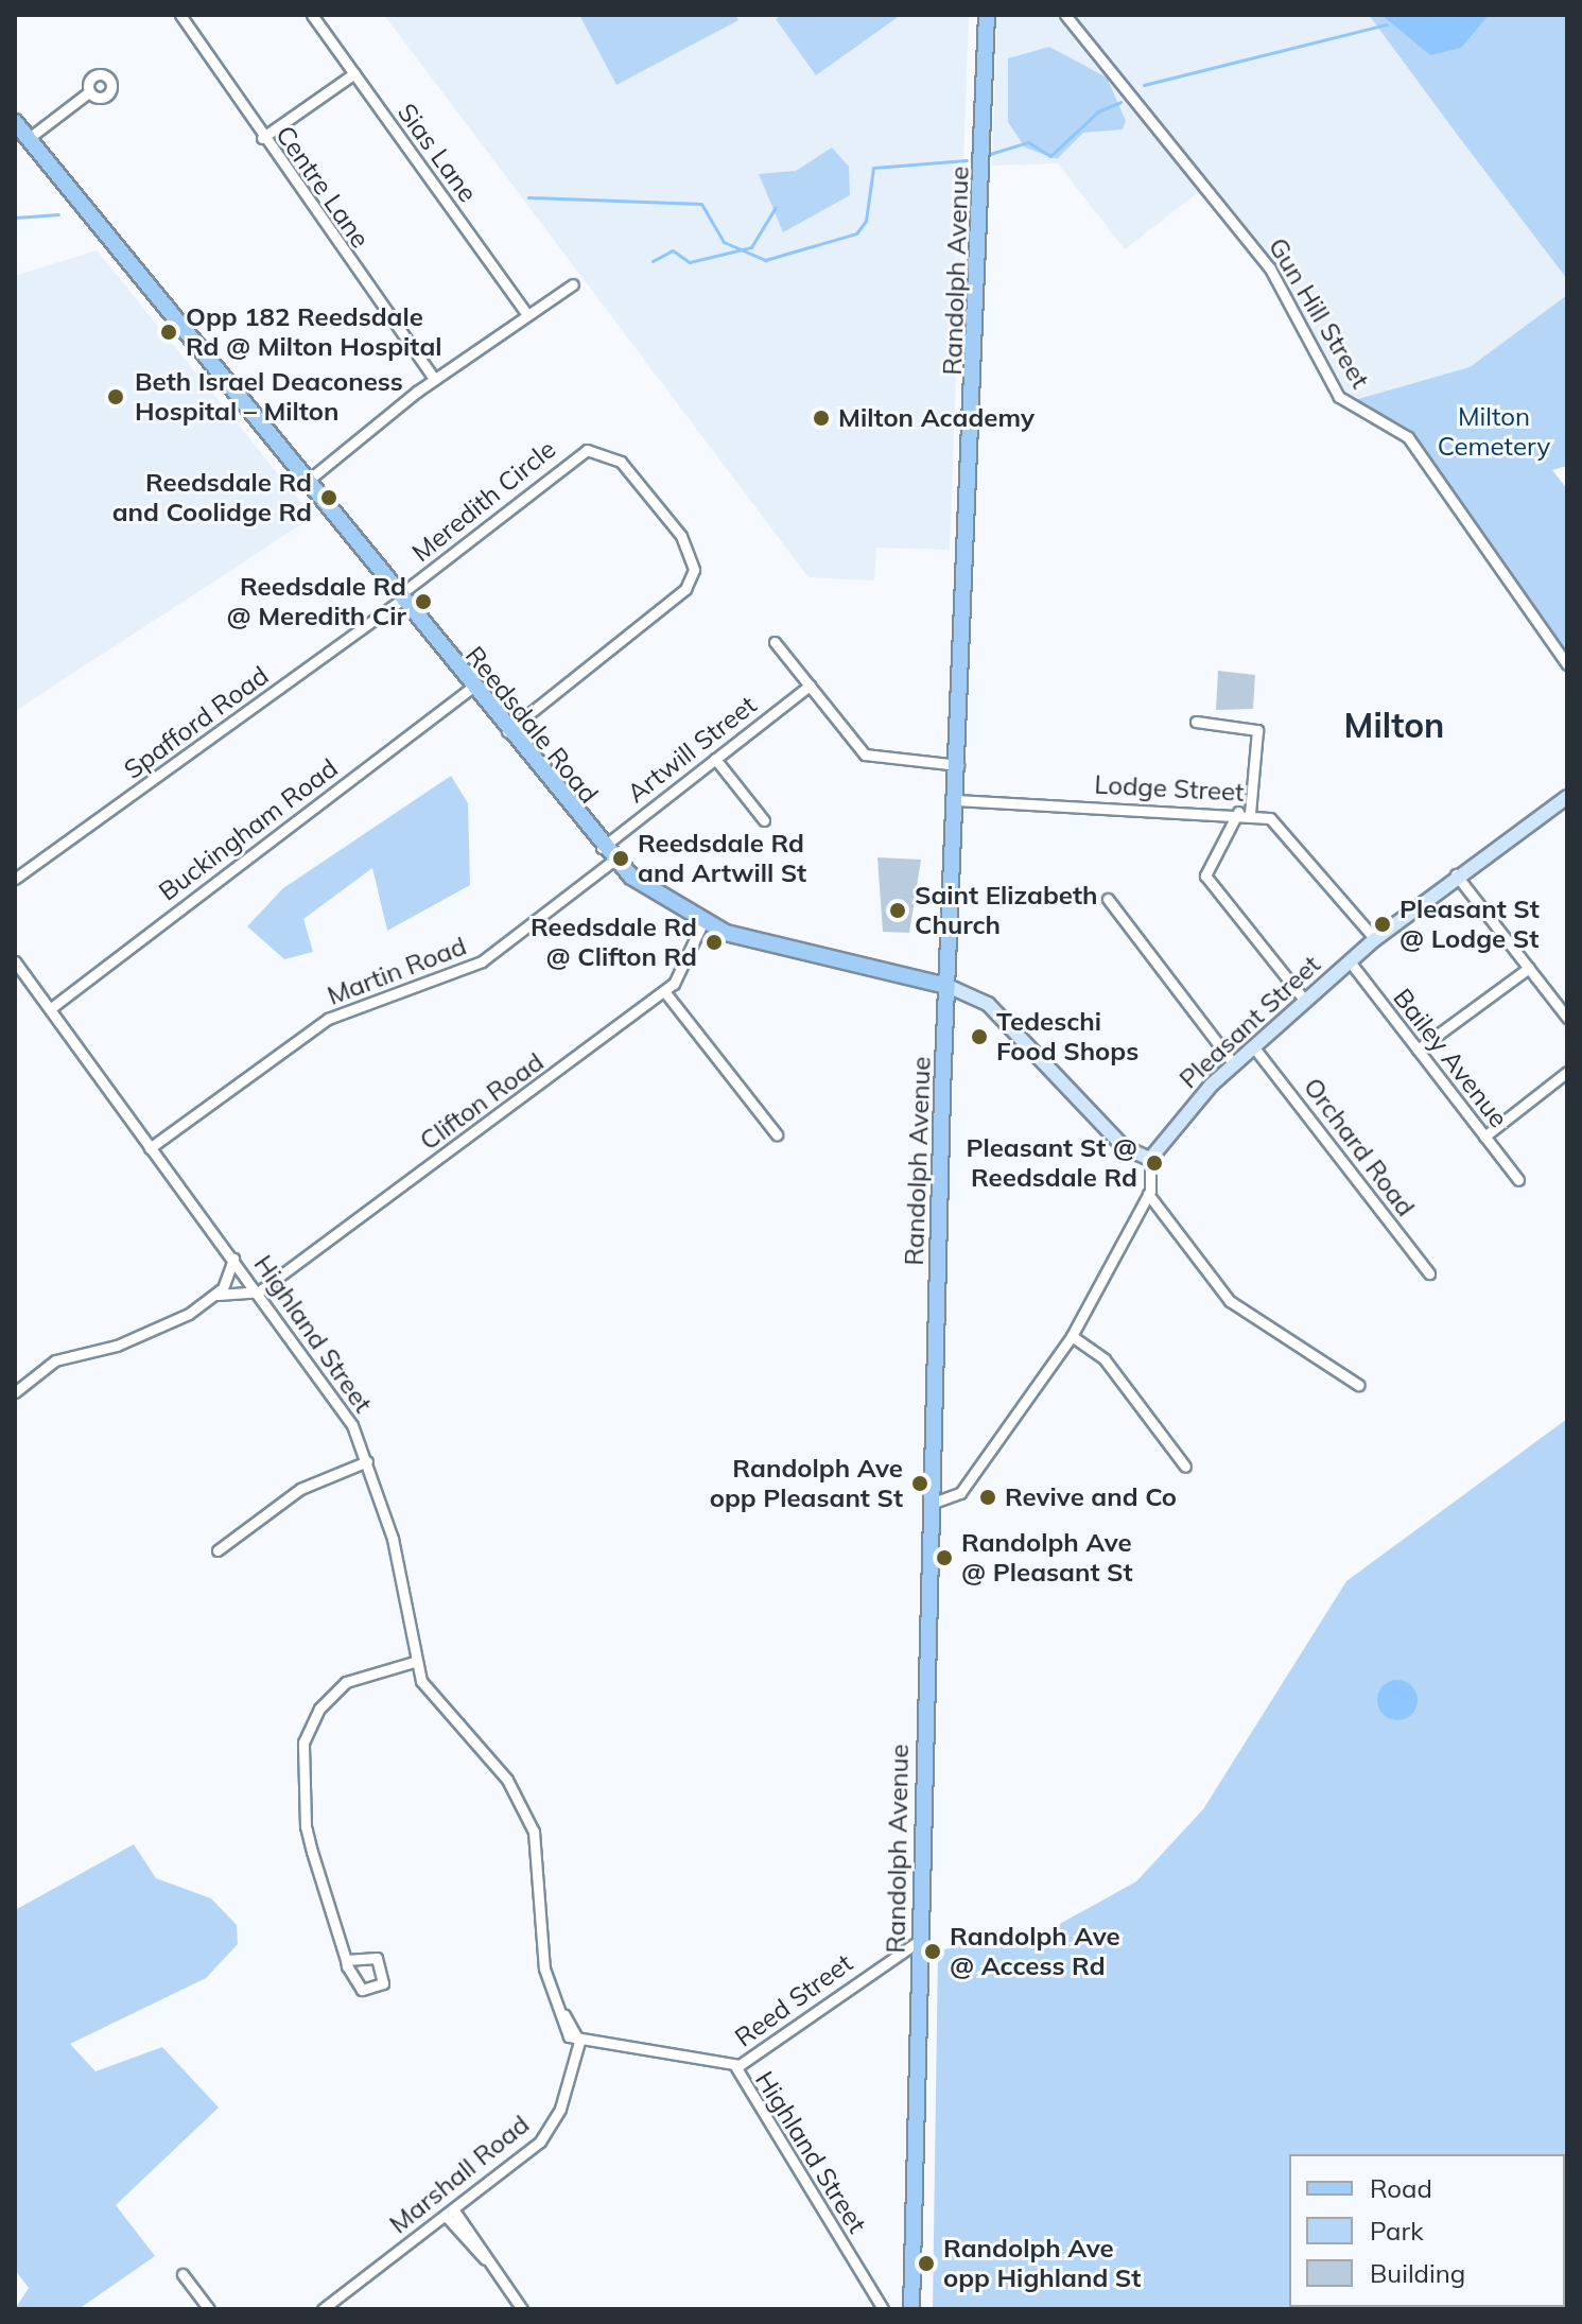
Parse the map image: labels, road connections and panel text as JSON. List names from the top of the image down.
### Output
{
  "streets": {
    "main road": ["Randolph Avenue", "Reedsdale Road"],
    "street": [
      "Sias Lane",
      "Centre Lane",
      "Gun Hill Street",
      "Meredith Circle",
      "Spafford Road",
      "Artwill Street",
      "Lodge Street",
      "Buckingham Road",
      "Martin Road",
      "Pleasant Street",
      "Bailey Avenue",
      "Clifton Road",
      "Orchard Road",
      "Highland Street",
      "Reed Street",
      "Marshall Road"
    ]
  },
  "crossings": [
    ["Randolph Avenue", "Reedsdale Road"],
    ["Randolph Avenue", "Lodge Street"],
    ["Randolph Avenue", "Reed Street"],
    ["Meredith Circle", "Spafford Road"],
    ["Meredith Circle", "Reedsdale Road"],
    ["Spafford Road", "Reedsdale Road"],
    ["Reedsdale Road", "Artwill Street"],
    ["Reedsdale Road", "Buckingham Road"],
    ["Reedsdale Road", "Martin Road"],
    ["Reedsdale Road", "Pleasant Street"],
    ["Reedsdale Road", "Clifton Road"],
    ["Lodge Street", "Pleasant Street"],
    ["Buckingham Road", "Highland Street"],
    ["Martin Road", "Highland Street"],
    ["Pleasant Street", "Bailey Avenue"],
    ["Pleasant Street", "Orchard Road"],
    ["Clifton Road", "Highland Street"],
    ["Highland Street", "Reed Street"],
    ["Highland Street", "Marshall Road"]
  ],
  "districts": ["Milton"],
  "parks": ["Milton Cemetery"],
  "places": [
    "Opp 182 Reedsdale Rd @ Milton Hospital",
    "Beth Israel Deaconess Hospital – Milton",
    "Milton Academy",
    "Reedsdale Rd and Coolidge Rd",
    "Reedsdale Rd @ Meredith Cir",
    "Reedsdale Rd and Artwill St",
    "Saint Elizabeth Church",
    "Pleasant St @ Lodge St",
    "Reedsdale Rd @ Clifton Rd",
    "Tedeschi Food Shops",
    "Pleasant St @ Reedsdale Rd",
    "Randolph Ave opp Pleasant St",
    "Revive and Co",
    "Randolph Ave @ Pleasant St",
    "Randolph Ave @ Access Rd",
    "Randolph Ave opp Highland St"
  ],
  "legend": ["Road", "Park", "Building"]
}
